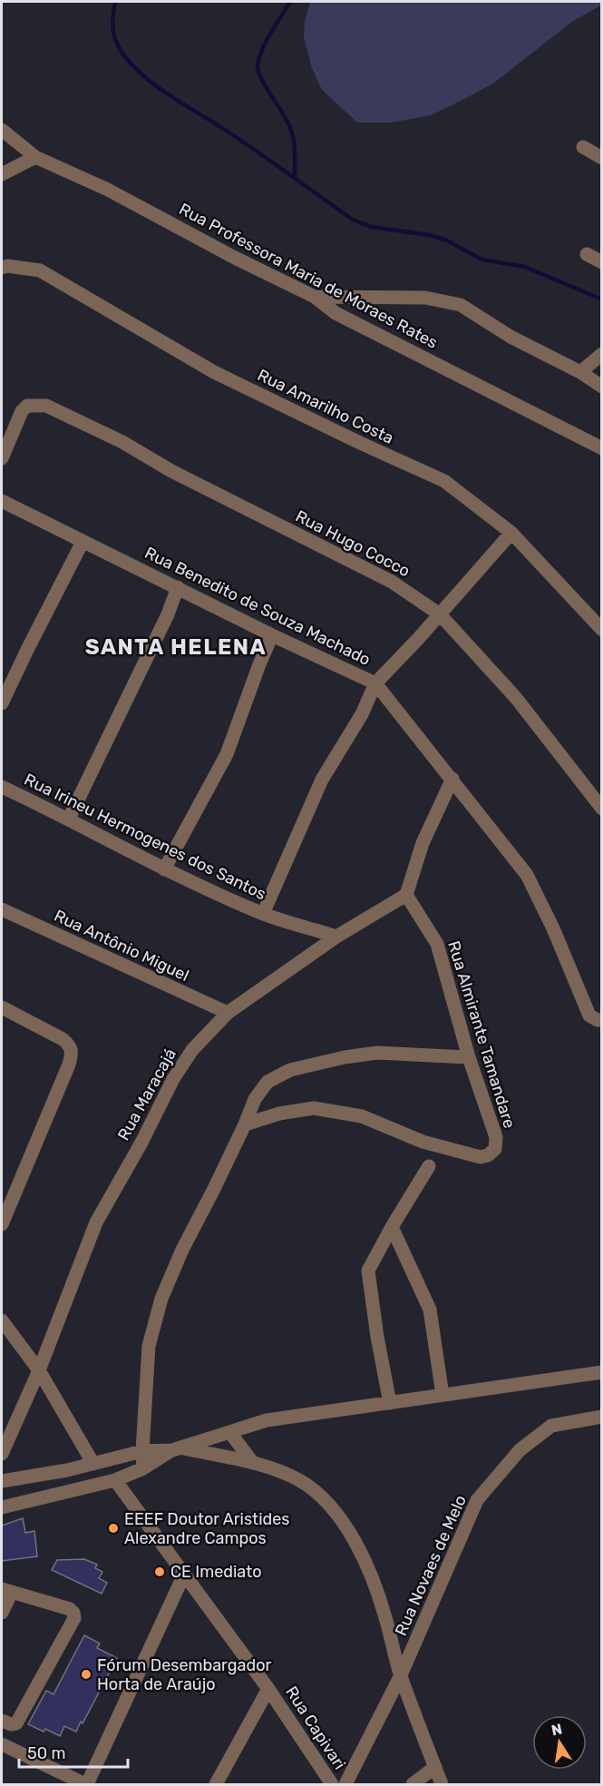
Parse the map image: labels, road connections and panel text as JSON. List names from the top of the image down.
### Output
{
  "streets": {
    "street": [
      "Rua Professora Maria de Moraes Rates",
      "Rua Amarilho Costa",
      "Rua Hugo Cocco",
      "Rua Benedito de Souza Machado",
      "Rua Irineu Hermogenes dos Santos",
      "Rua Antônio Miguel",
      "Rua Almirante Tamandare",
      "Rua Maracajá",
      "Rua Novaes de Melo",
      "Rua Capivari"
    ]
  },
  "crossings": [
    ["Rua Irineu Hermogenes dos Santos", "Rua Maracajá"],
    ["Rua Antônio Miguel", "Rua Maracajá"],
    ["Rua Almirante Tamandare", "Rua Maracajá"]
  ],
  "districts": ["SANTA HELENA"],
  "places": ["EEEF Doutor Aristides Alexandre Campos", "CE Imediato", "Fórum Desembargador Horta de Araújo"],
  "scale_bar": "50 m",
  "north": "top"
}
